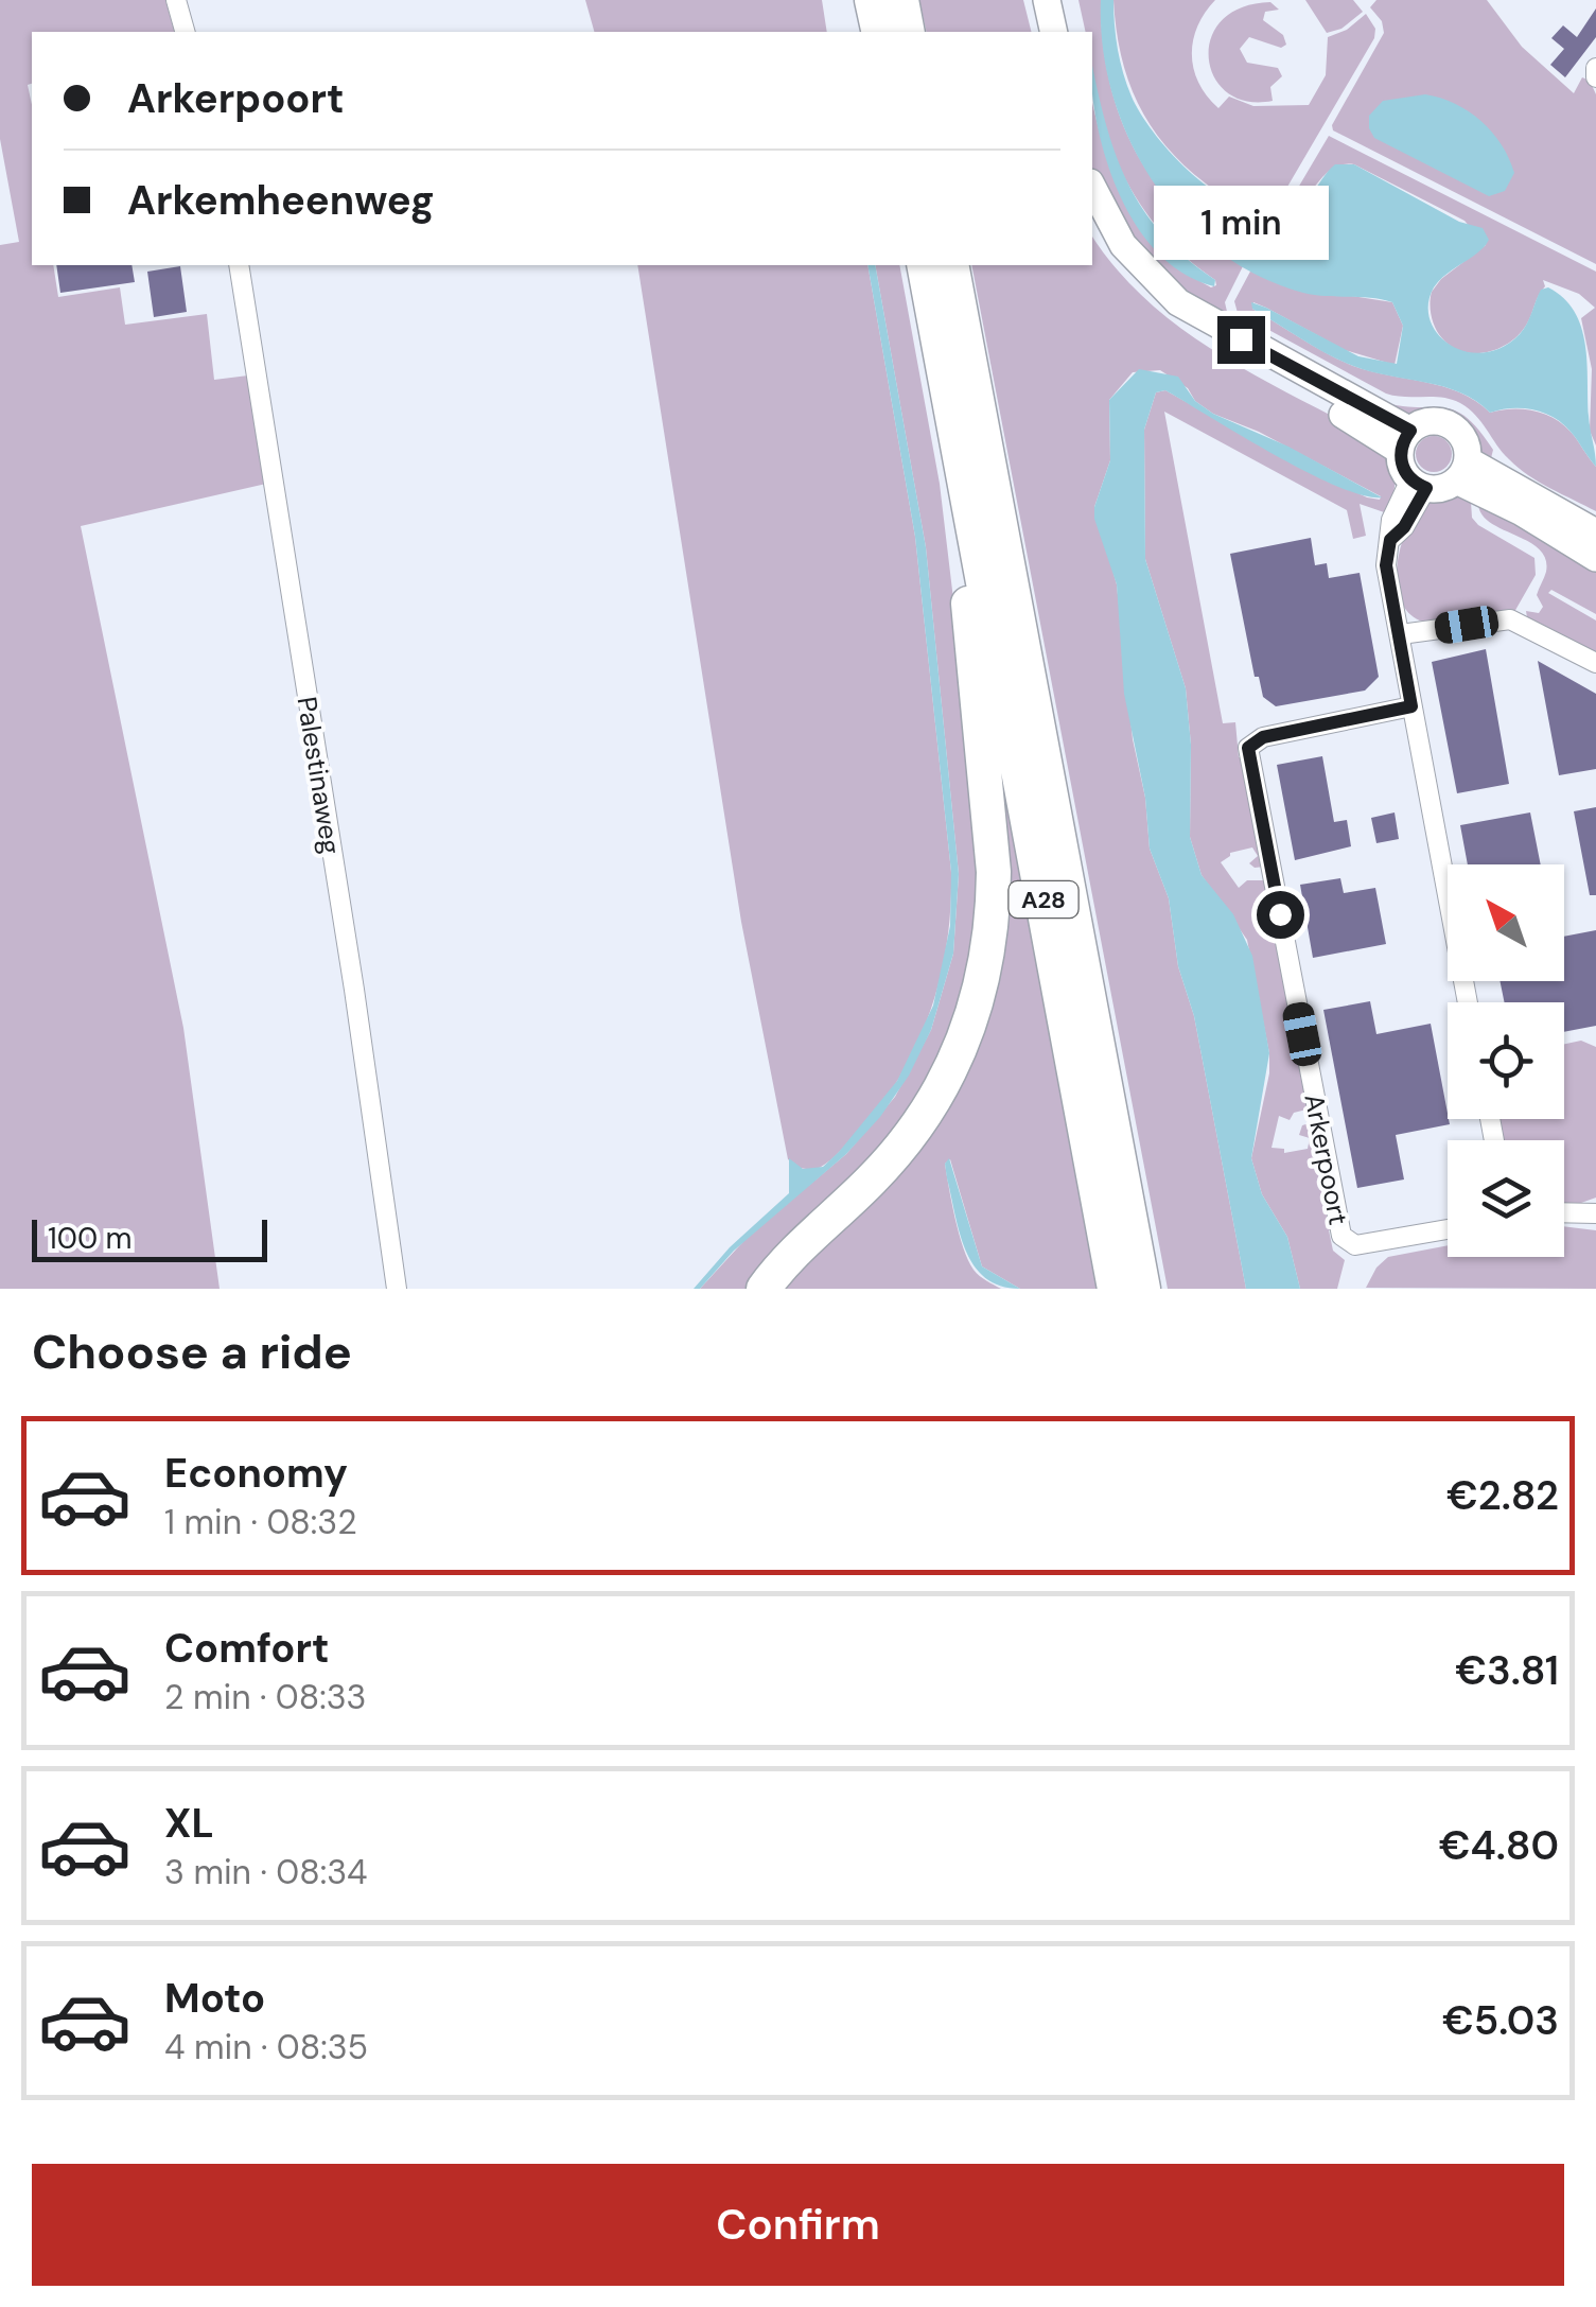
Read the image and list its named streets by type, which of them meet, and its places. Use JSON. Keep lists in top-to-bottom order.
{
  "streets": {
    "highway": ["A28"],
    "street": ["Palestinaweg", "Arkerpoort"]
  },
  "scale_bar": "100 m",
  "north": "top left",
  "page": {
    "banner": ["Arkerpoort", "Arkemheenweg"],
    "bubble": "1 min",
    "scale": "100 m",
    "heading": "Choose a ride",
    "list": [
      {
        "name": "Economy",
        "note": "1 min · 08:32",
        "value": "€2.82"
      },
      {
        "name": "Comfort",
        "note": "2 min · 08:33",
        "value": "€3.81"
      },
      {
        "name": "XL",
        "note": "3 min · 08:34",
        "value": "€4.80"
      },
      {
        "name": "Moto",
        "note": "4 min · 08:35",
        "value": "€5.03"
      }
    ],
    "buttons": "Confirm"
  }
}
